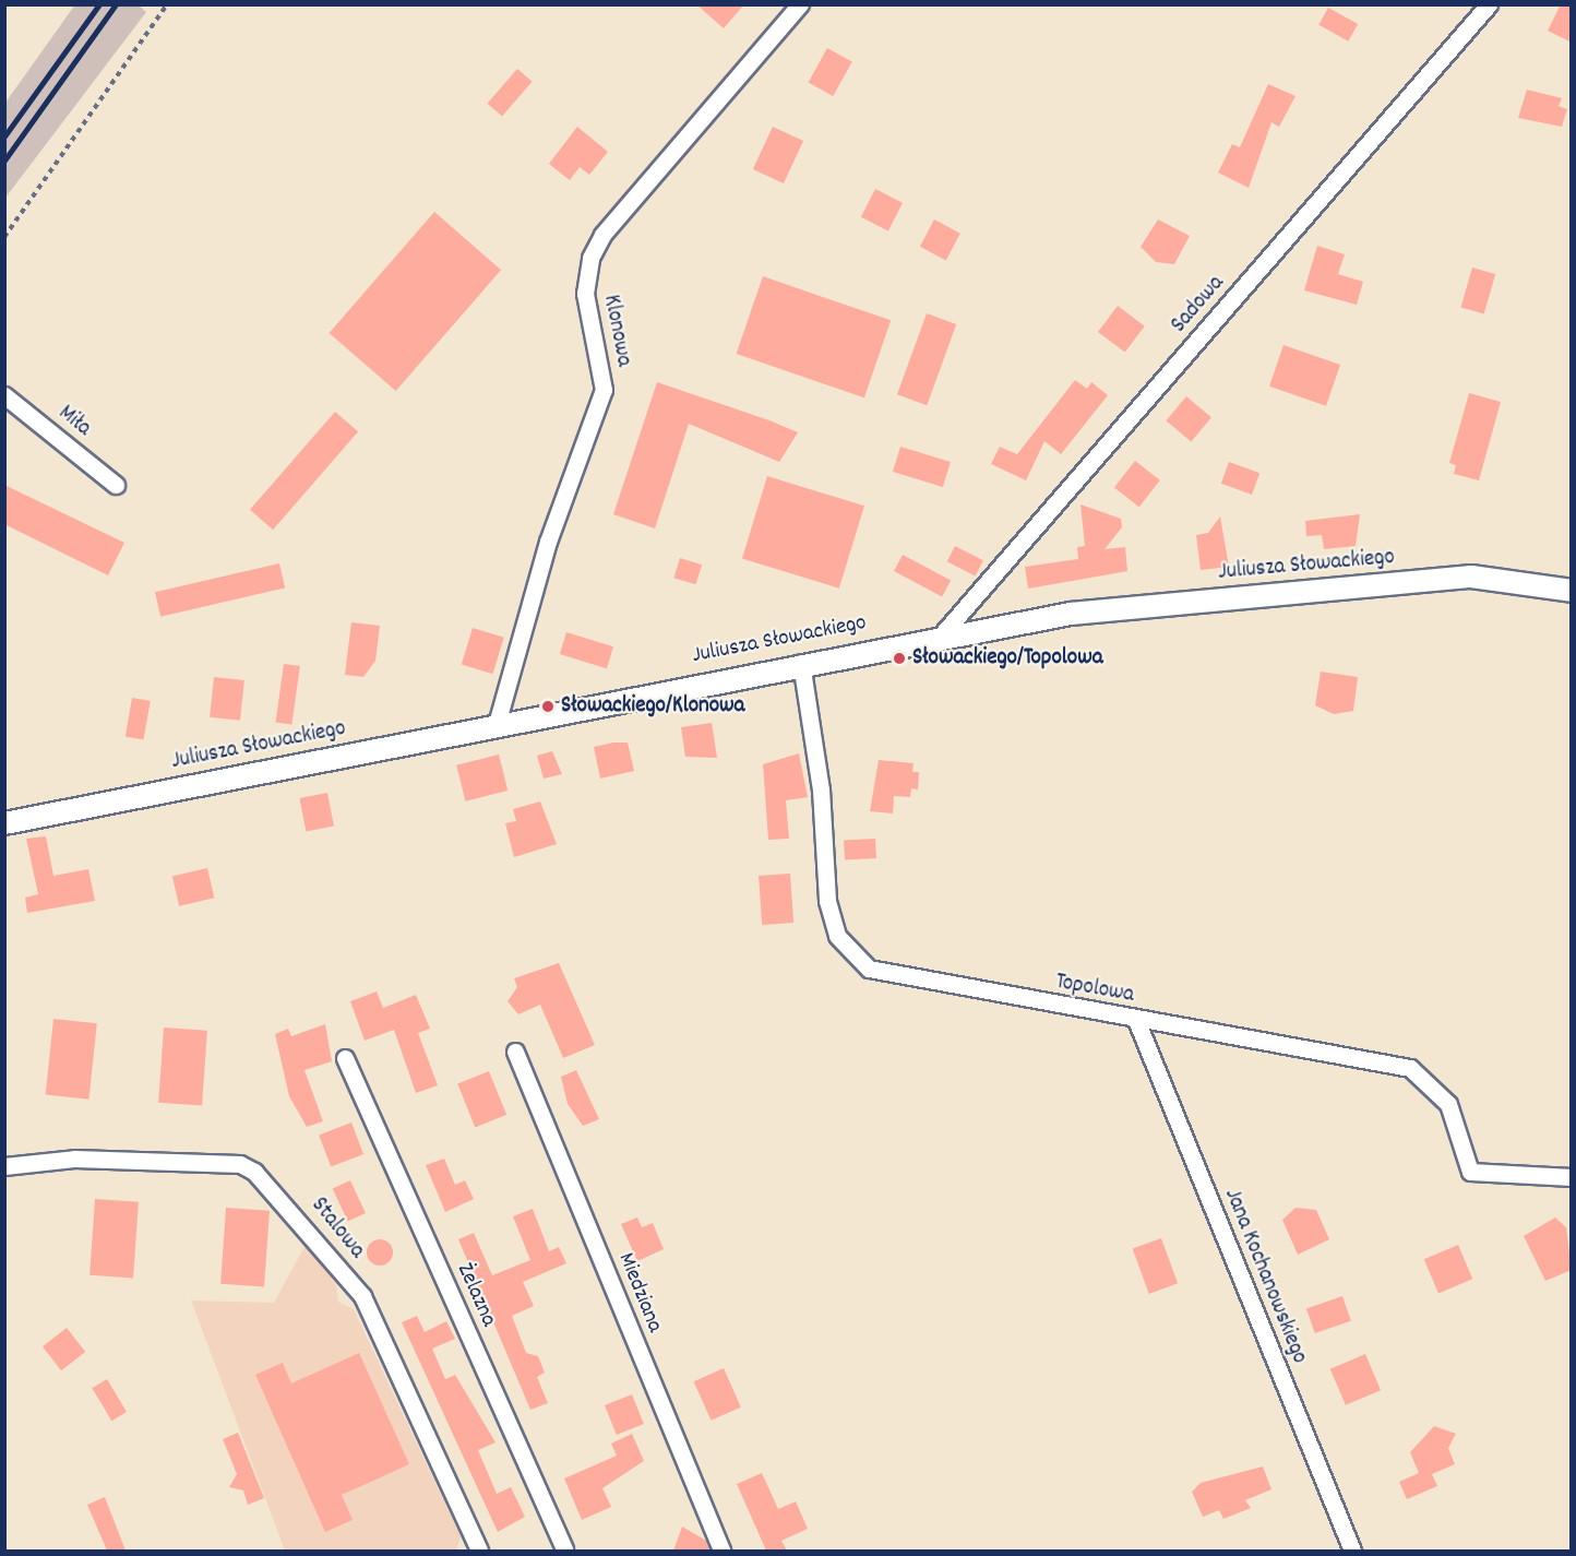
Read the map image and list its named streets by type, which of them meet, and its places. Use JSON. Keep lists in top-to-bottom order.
{
  "streets": {
    "street": [
      "Sadowa",
      "Klonowa",
      "Miła",
      "Juliusza Słowackiego",
      "Topolowa",
      "Stalowa",
      "Jana Kochanowskiego",
      "Miedziana",
      "Żelazna"
    ]
  },
  "crossings": [
    ["Sadowa", "Juliusza Słowackiego"],
    ["Klonowa", "Juliusza Słowackiego"],
    ["Juliusza Słowackiego", "Topolowa"],
    ["Topolowa", "Jana Kochanowskiego"]
  ],
  "places": ["Słowackiego/Topolowa", "Słowackiego/Klonowa"]
}
